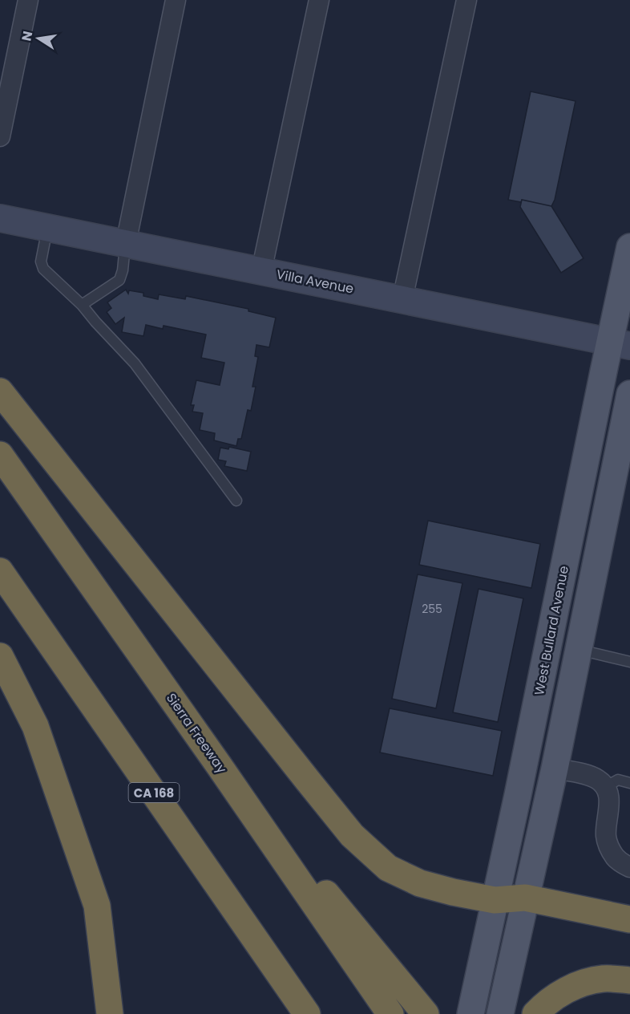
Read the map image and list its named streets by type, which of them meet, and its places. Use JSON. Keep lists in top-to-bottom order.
{
  "streets": {
    "highway": ["Sierra Freeway", "CA 168"],
    "main road": ["Villa Avenue", "West Bullard Avenue"]
  },
  "crossings": [
    ["Villa Avenue", "West Bullard Avenue"]
  ],
  "house_numbers": ["255"],
  "north": "left"
}
